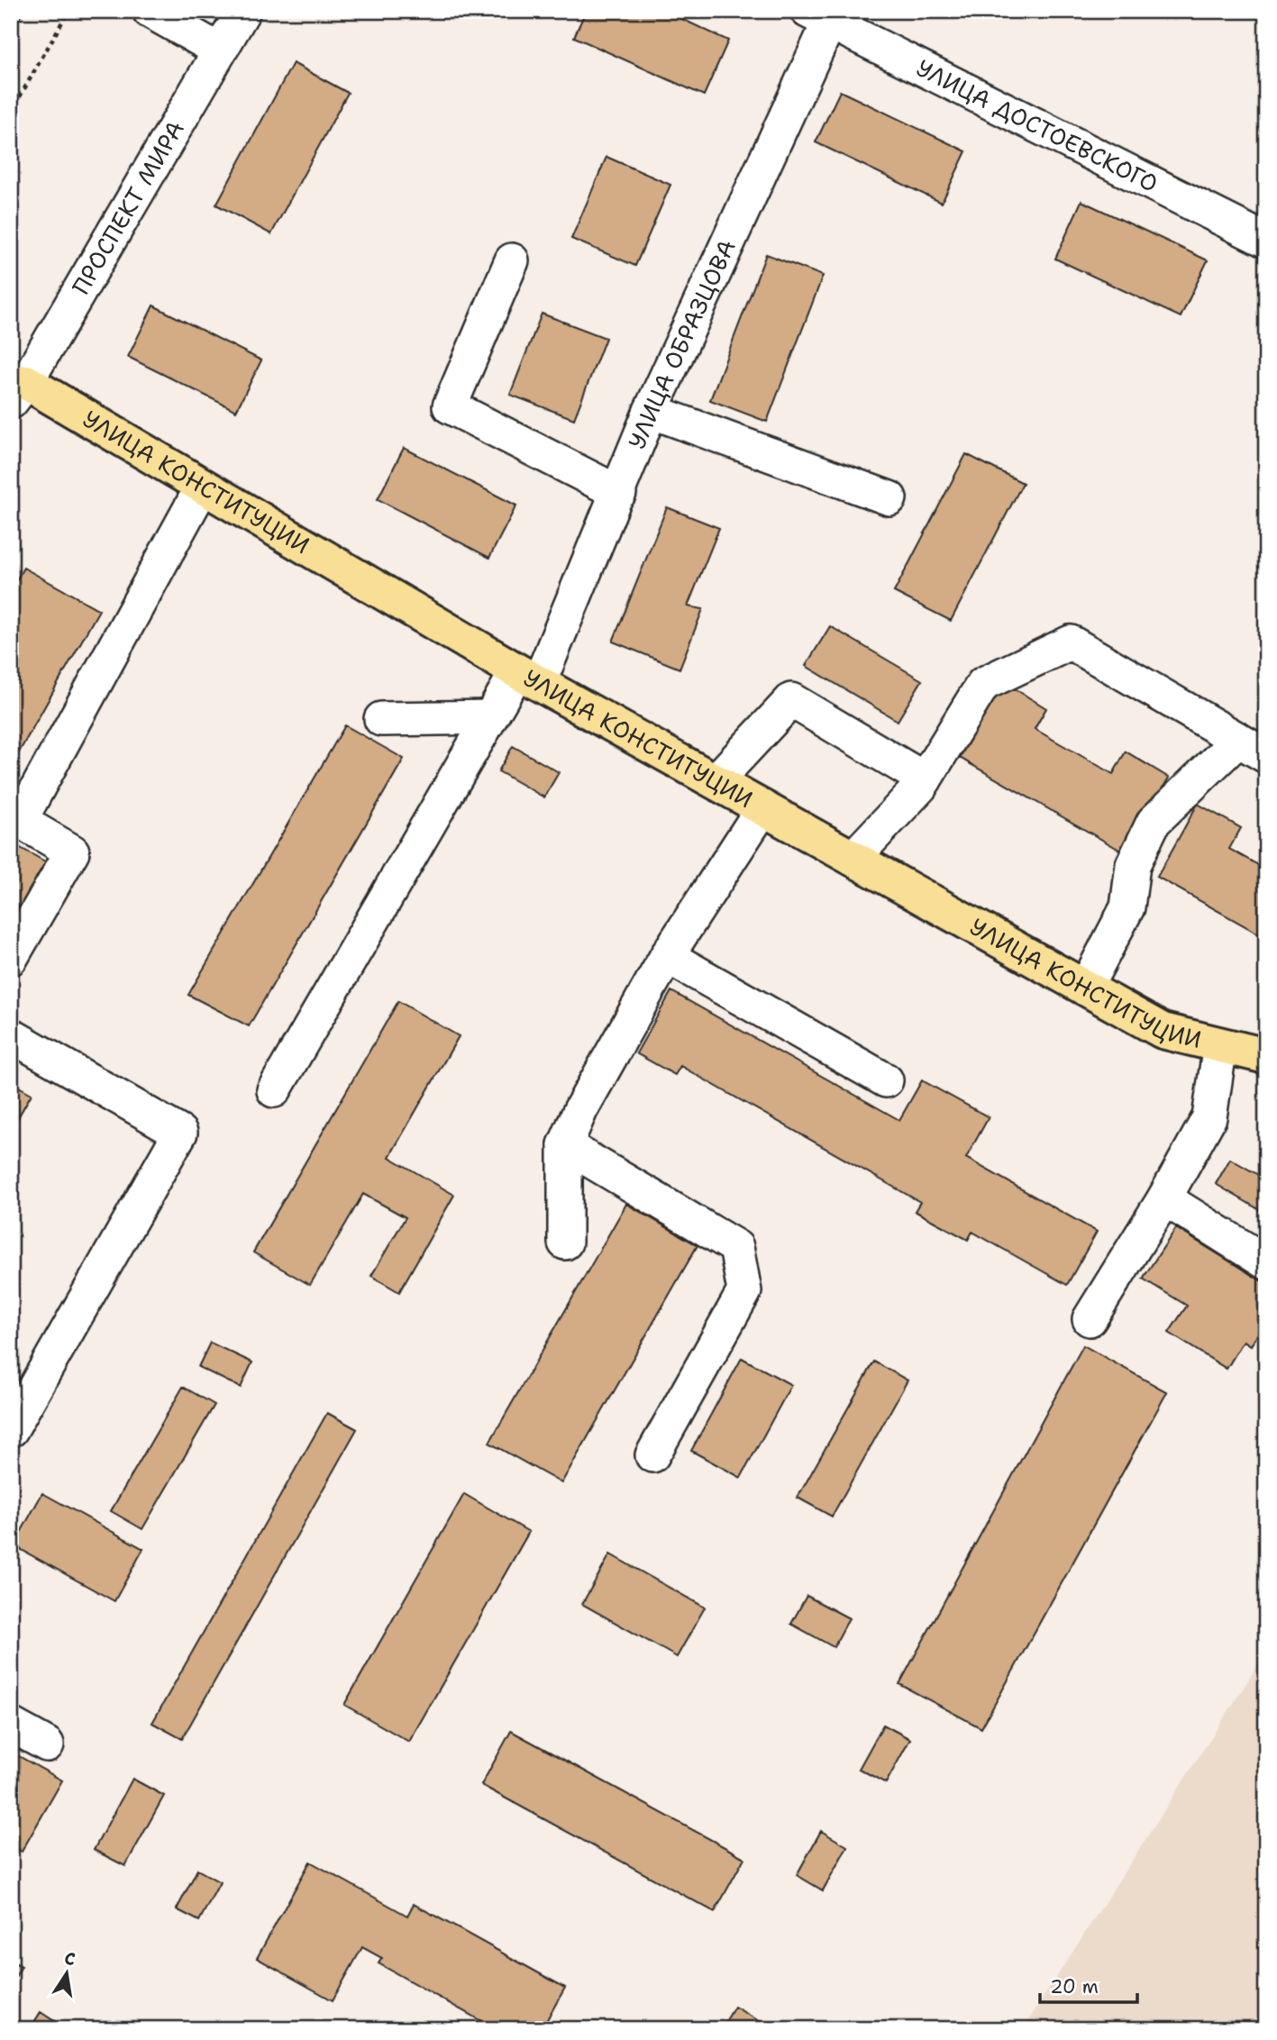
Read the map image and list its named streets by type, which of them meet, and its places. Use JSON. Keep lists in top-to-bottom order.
{
  "streets": {
    "main road": ["УЛИЦА КОНСТИТУЦИИ"],
    "street": ["УЛИЦА ДОСТОЕВСКОГО", "ПРОСПЕКТ МИРА", "УЛИЦА ОБРАЗЦОВА"]
  },
  "crossings": [
    ["УЛИЦА ДОСТОЕВСКОГО", "УЛИЦА ОБРАЗЦОВА"],
    ["ПРОСПЕКТ МИРА", "УЛИЦА КОНСТИТУЦИИ"],
    ["УЛИЦА ОБРАЗЦОВА", "УЛИЦА КОНСТИТУЦИИ"]
  ],
  "scale_bar": "20 m",
  "north": "top"
}
